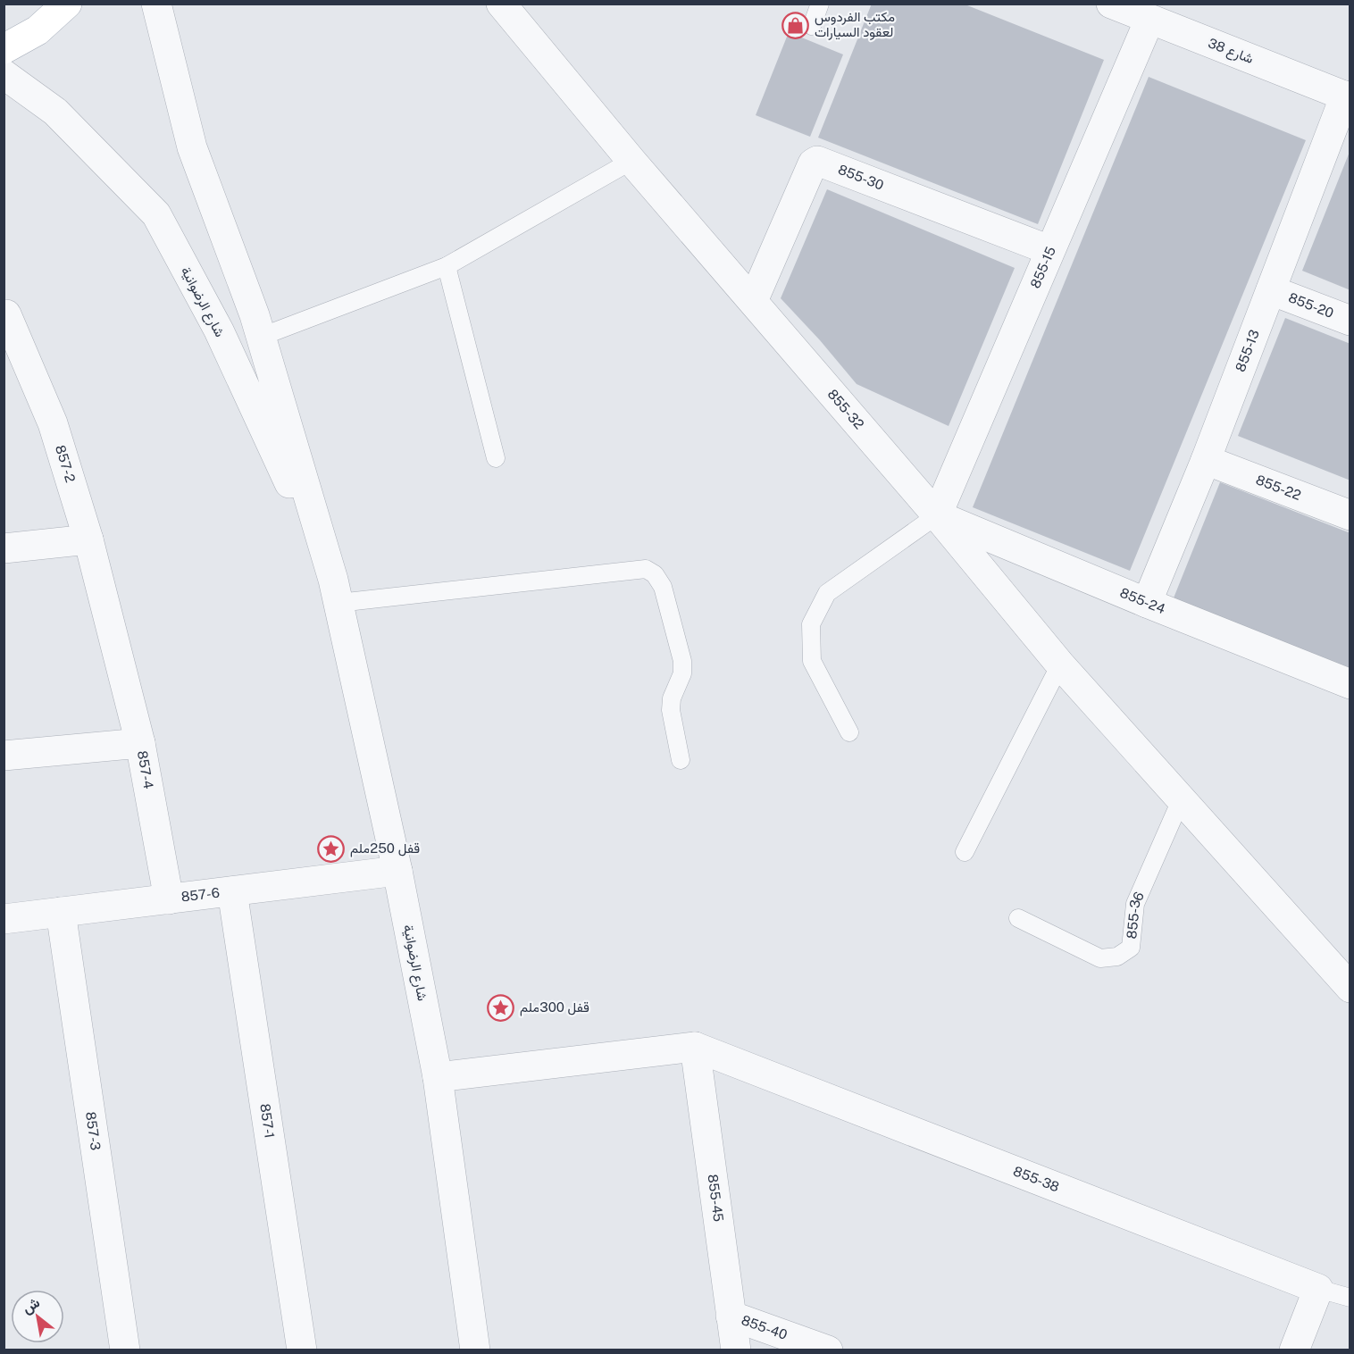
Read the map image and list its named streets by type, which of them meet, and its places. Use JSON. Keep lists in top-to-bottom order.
{
  "streets": {
    "street": [
      "شارع 38",
      "855-30",
      "855-15",
      "شارع الرضوانية",
      "855-20",
      "855-13",
      "855-32",
      "857-2",
      "855-22",
      "855-24",
      "857-4",
      "857-6",
      "857-1",
      "857-3",
      "855-38",
      "855-45",
      "855-40"
    ],
    "lane": ["855-36"]
  },
  "crossings": [
    ["شارع 38", "855-15"],
    ["شارع 38", "855-13"],
    ["855-30", "855-15"],
    ["855-30", "855-32"],
    ["855-15", "855-32"],
    ["855-15", "855-24"],
    ["شارع الرضوانية", "857-6"],
    ["855-20", "855-13"],
    ["855-13", "855-22"],
    ["855-13", "855-24"],
    ["855-32", "855-24"],
    ["855-32", "855-36"],
    ["857-2", "857-4"],
    ["857-4", "857-6"],
    ["857-6", "857-1"],
    ["857-6", "857-3"],
    ["855-38", "855-45"],
    ["855-45", "855-40"]
  ],
  "places": {
    "shop": ["مكتب الفردوس لعقود السيارات"],
    "place": ["قفل 250ملم", "قفل 300ملم"]
  },
  "north": "top left"
}
